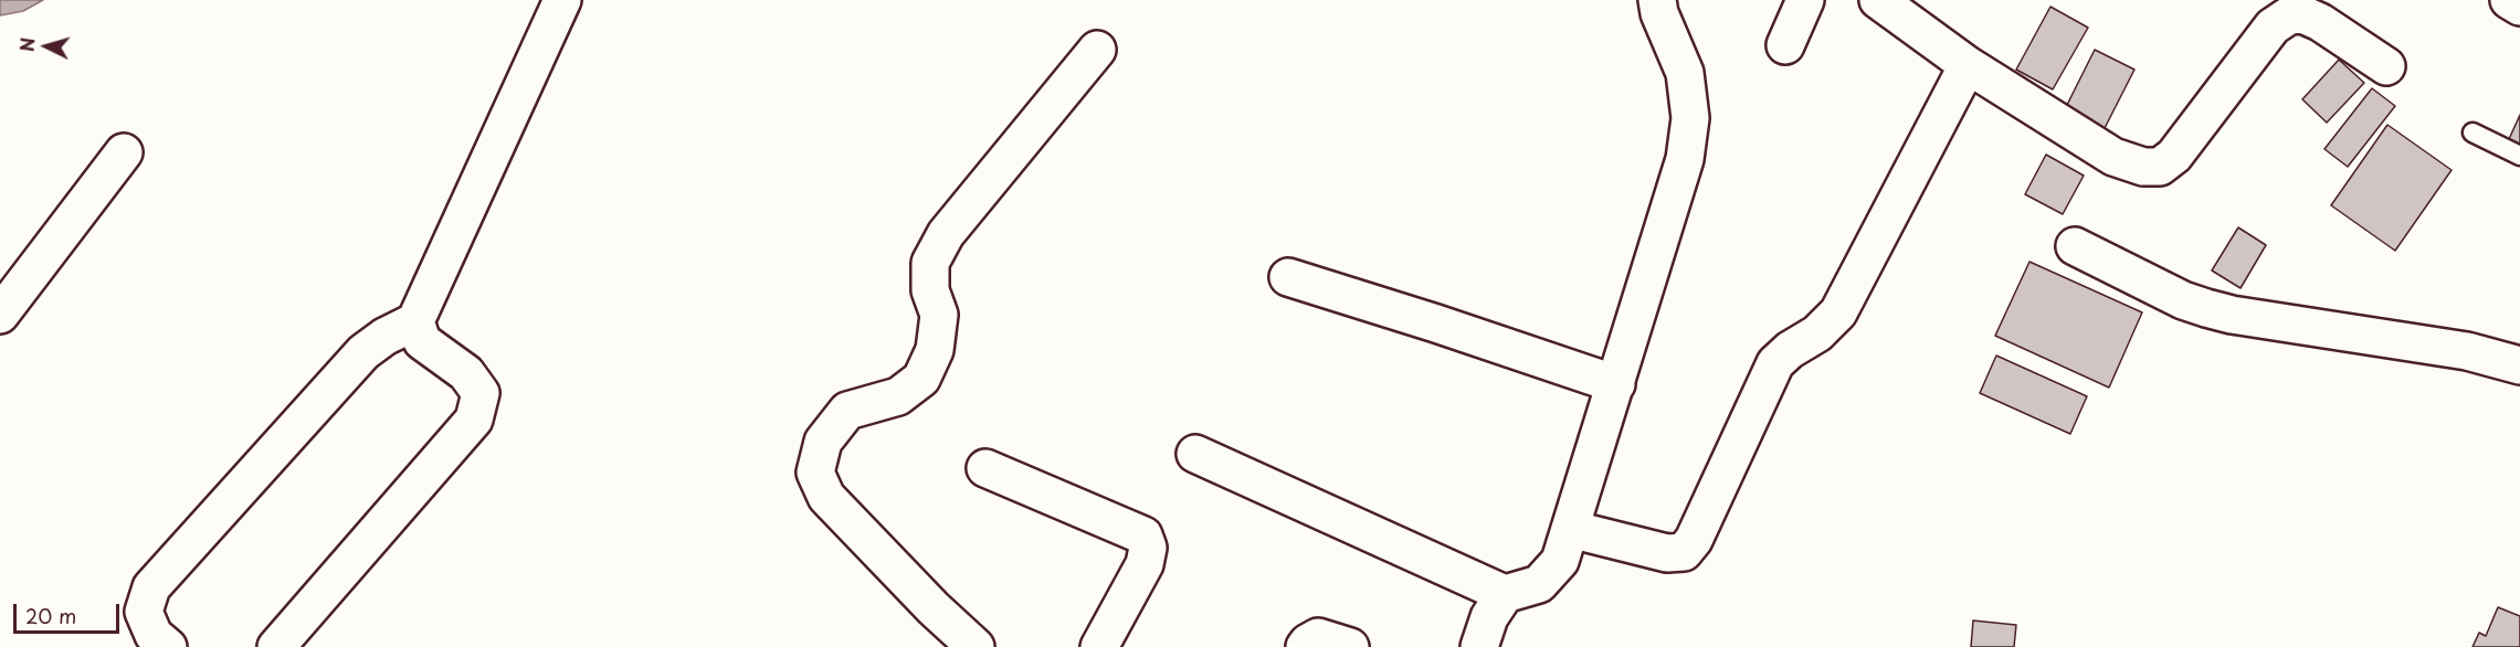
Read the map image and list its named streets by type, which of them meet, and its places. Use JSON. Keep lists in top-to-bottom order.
{
  "scale_bar": "20 m",
  "north": "left"
}
